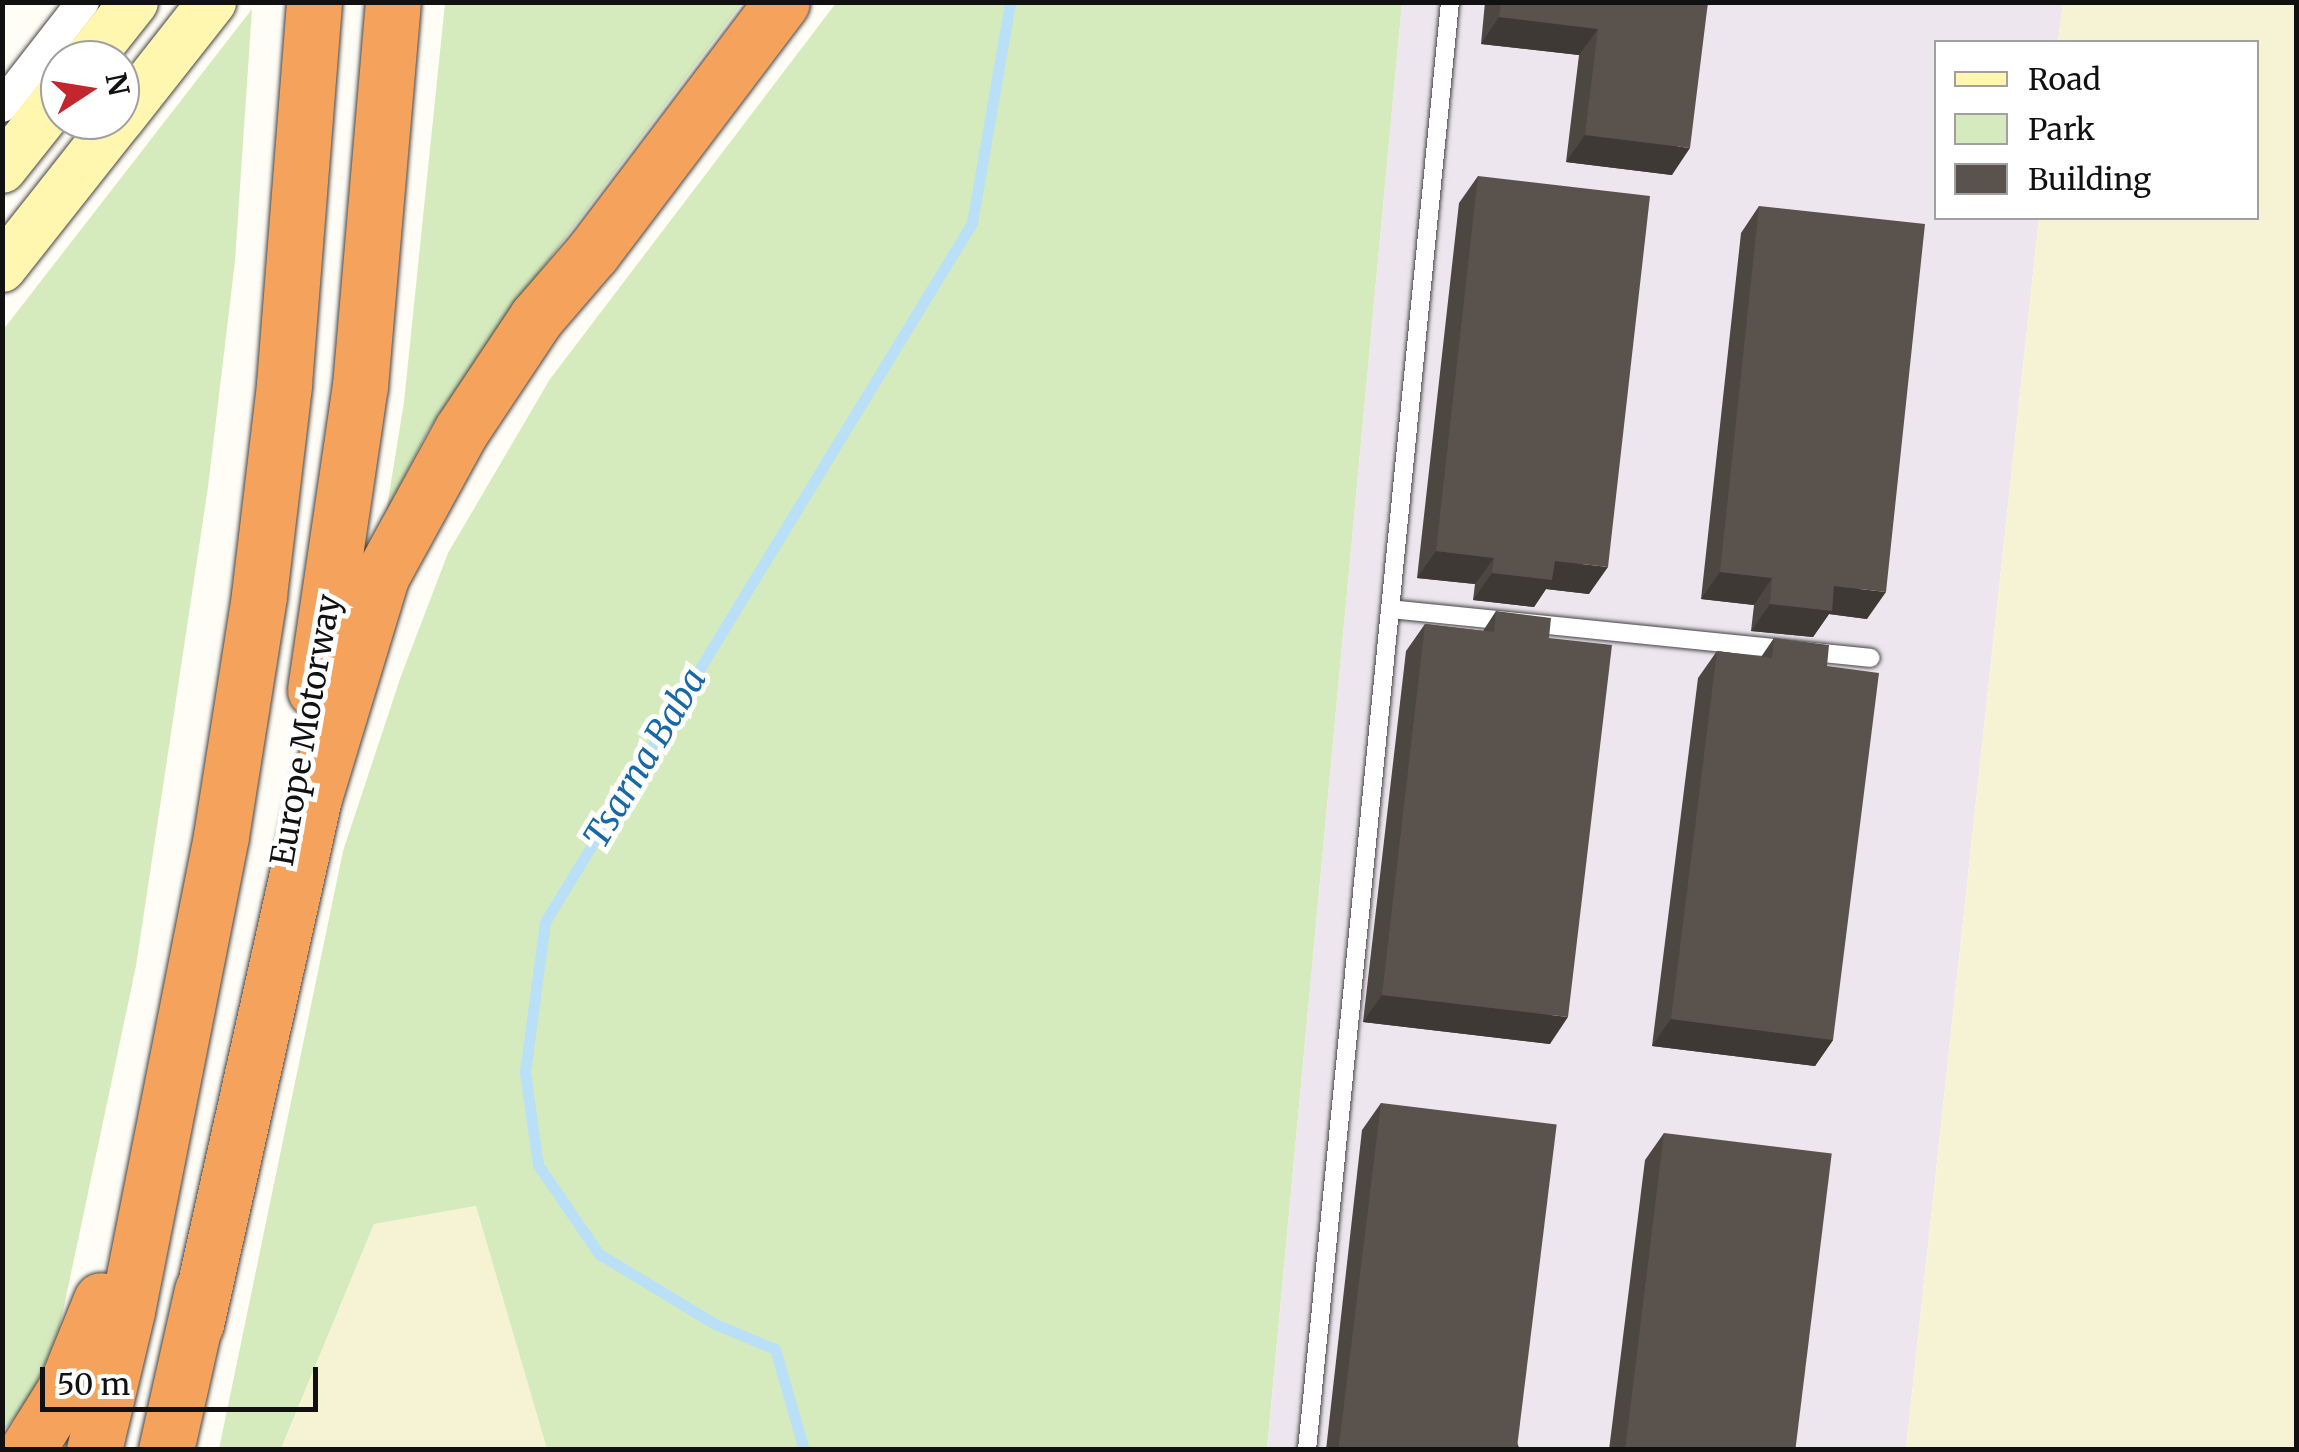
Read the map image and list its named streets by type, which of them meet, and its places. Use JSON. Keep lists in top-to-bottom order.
{
  "streets": {
    "highway": ["Europe Motorway"]
  },
  "water": ["Tsarna Baba"],
  "legend": ["Road", "Park", "Building"],
  "scale_bar": "50 m",
  "north": "right"
}
